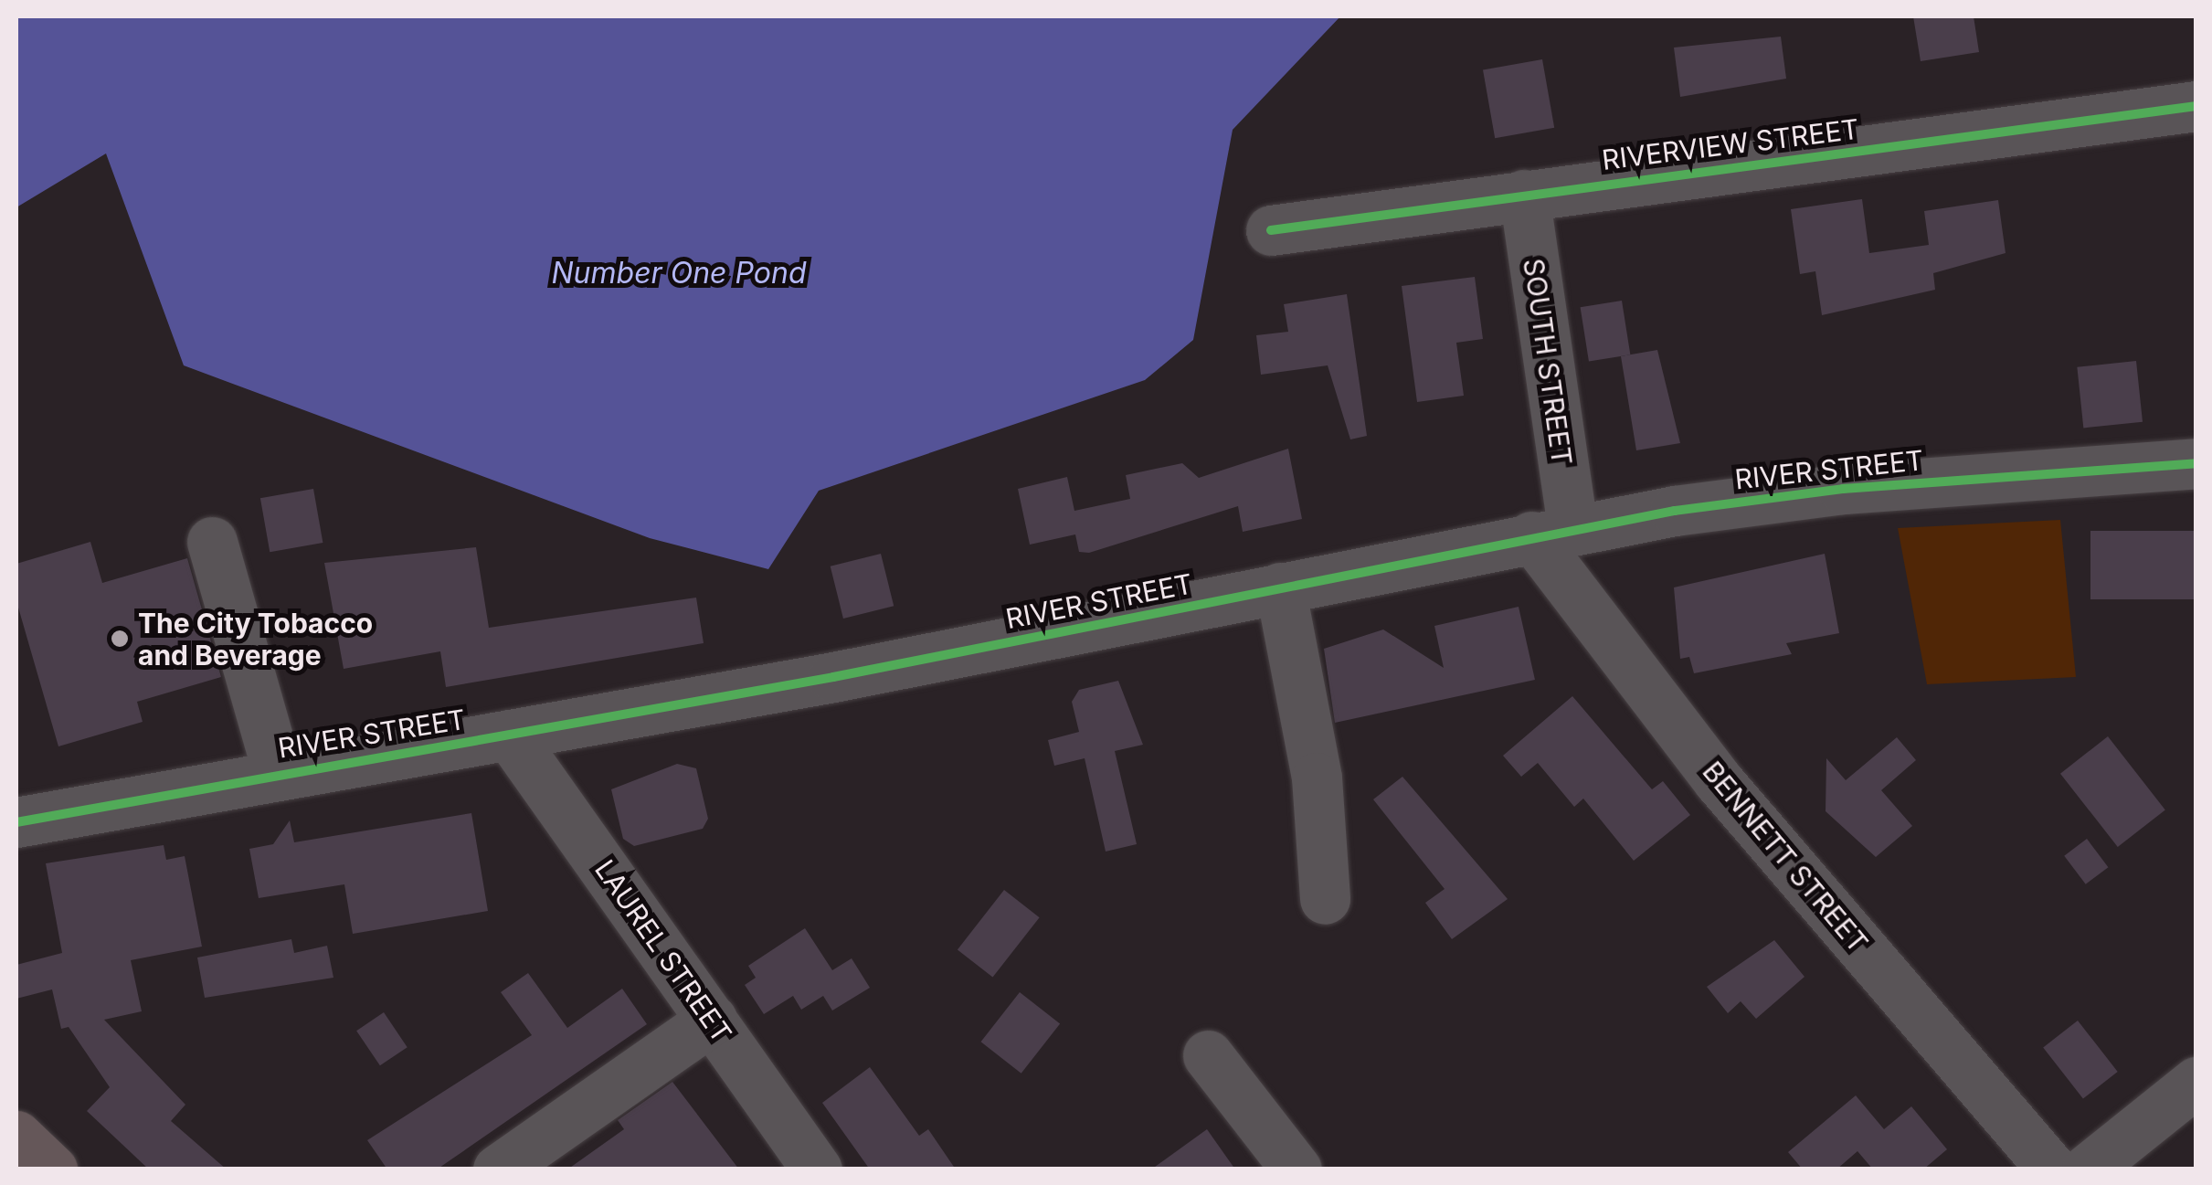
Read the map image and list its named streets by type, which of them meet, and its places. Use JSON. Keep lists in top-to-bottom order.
{
  "streets": {
    "street": [
      "RIVERVIEW STREET",
      "SOUTH STREET",
      "RIVER STREET",
      "BENNETT STREET",
      "LAUREL STREET"
    ]
  },
  "crossings": [
    ["RIVERVIEW STREET", "SOUTH STREET"],
    ["SOUTH STREET", "RIVER STREET"],
    ["SOUTH STREET", "BENNETT STREET"],
    ["RIVER STREET", "BENNETT STREET"],
    ["RIVER STREET", "LAUREL STREET"]
  ],
  "water": ["Number One Pond"],
  "places": ["The City Tobacco and Beverage"]
}
